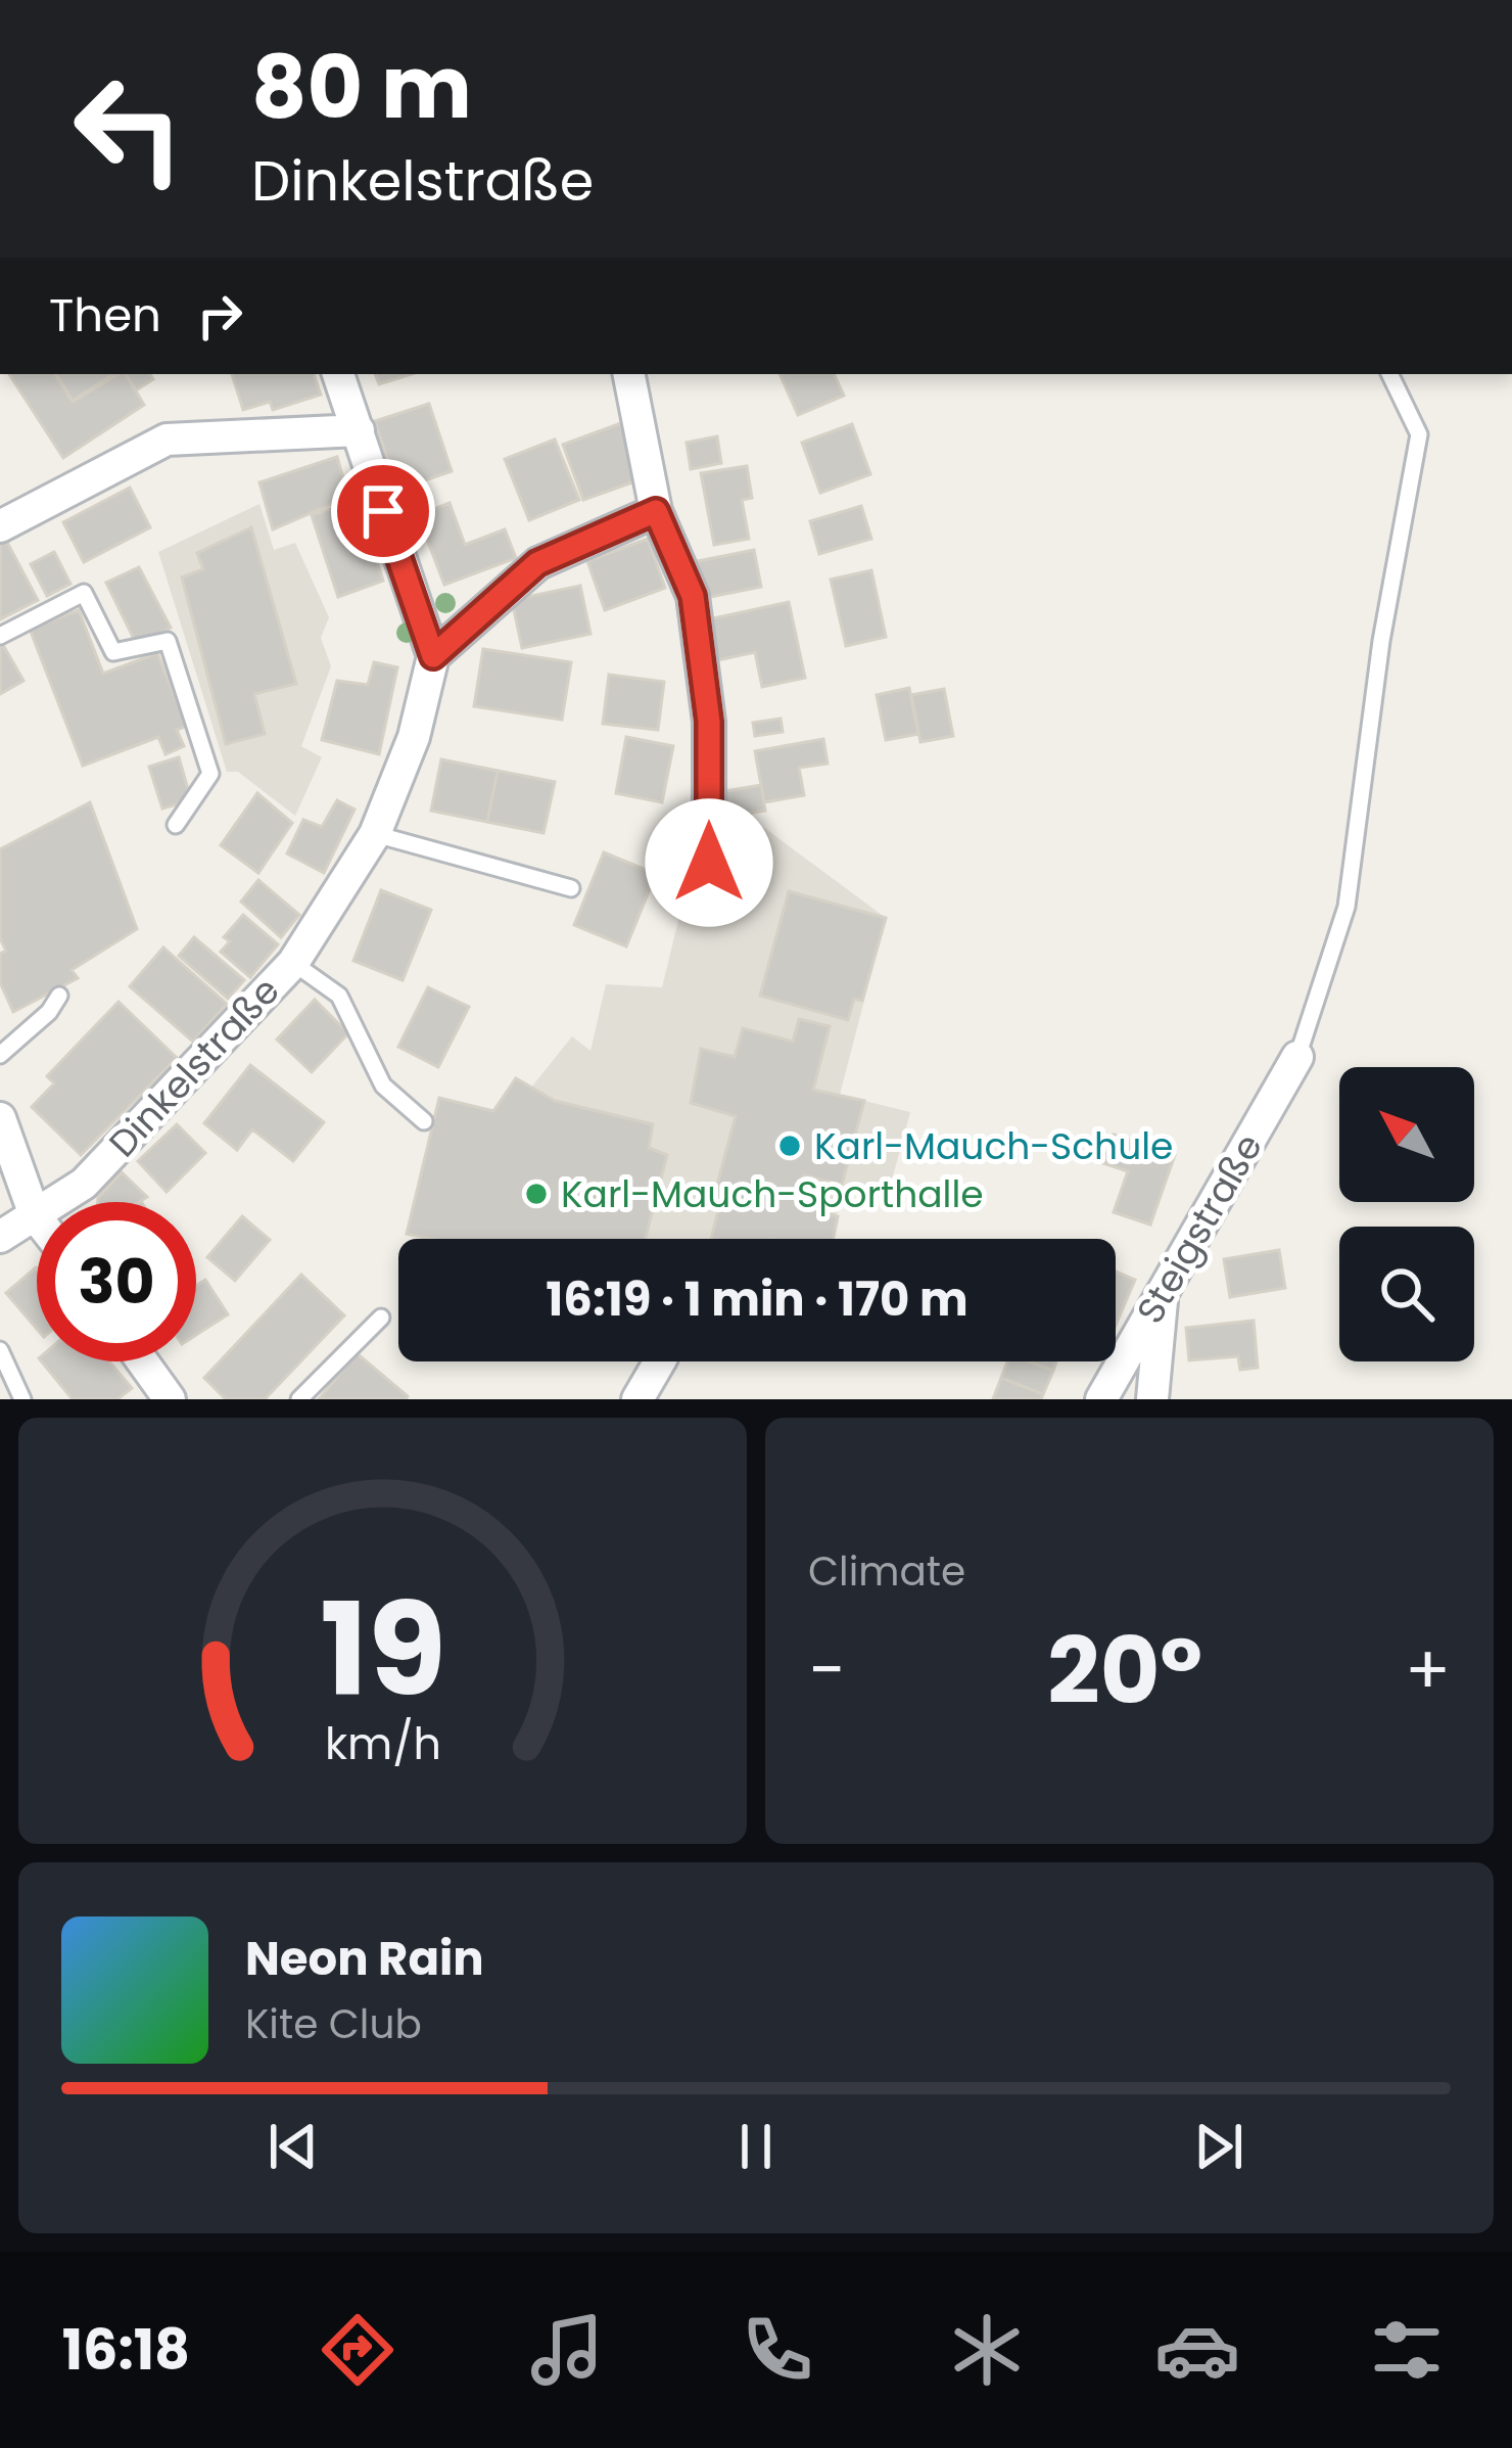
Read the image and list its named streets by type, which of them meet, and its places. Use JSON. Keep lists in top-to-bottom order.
{
  "streets": {
    "street": ["Dinkelstraße", "Steigstraße"]
  },
  "places": ["Karl-Mauch-Schule", "Karl-Mauch-Sporthalle"],
  "north": "top left",
  "page": {
    "turn": ["80 m", "Dinkelstraße"],
    "then": "Then",
    "limit": "30",
    "trip": "16:19 · 1 min · 170 m",
    "tile": "Climate",
    "heat": ["−", "20°", "+"],
    "song": ["Neon Rain", "Kite Club"],
    "tabs": "16:18",
    "gauge": ["19", "km/h"]
  }
}
